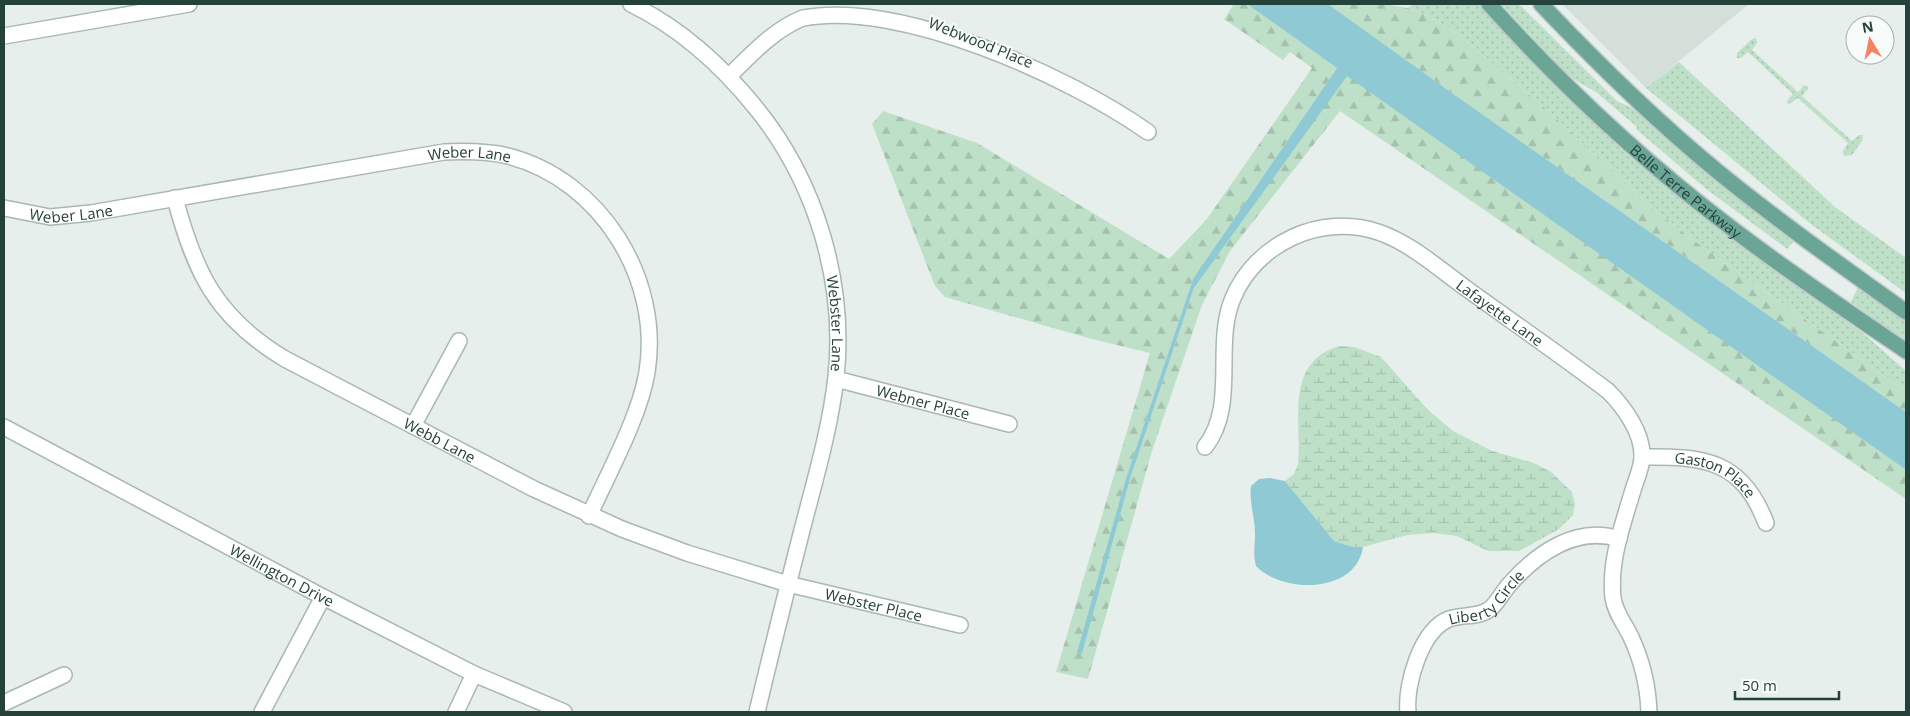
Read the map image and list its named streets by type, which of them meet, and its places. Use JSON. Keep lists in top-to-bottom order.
{
  "streets": {
    "main road": ["Belle Terre Parkway"],
    "street": [
      "Webwood Place",
      "Weber Lane",
      "Lafayette Lane",
      "Webster Lane",
      "Webner Place",
      "Webb Lane",
      "Gaston Place",
      "Wellington Drive",
      "Liberty Circle",
      "Webster Place"
    ]
  },
  "crossings": [
    ["Webwood Place", "Webster Lane"],
    ["Weber Lane", "Webb Lane"],
    ["Lafayette Lane", "Gaston Place"],
    ["Webster Lane", "Webner Place"],
    ["Webster Lane", "Webb Lane"],
    ["Webster Lane", "Webster Place"],
    ["Webb Lane", "Webster Place"]
  ],
  "scale_bar": "50 m",
  "north": "top"
}
